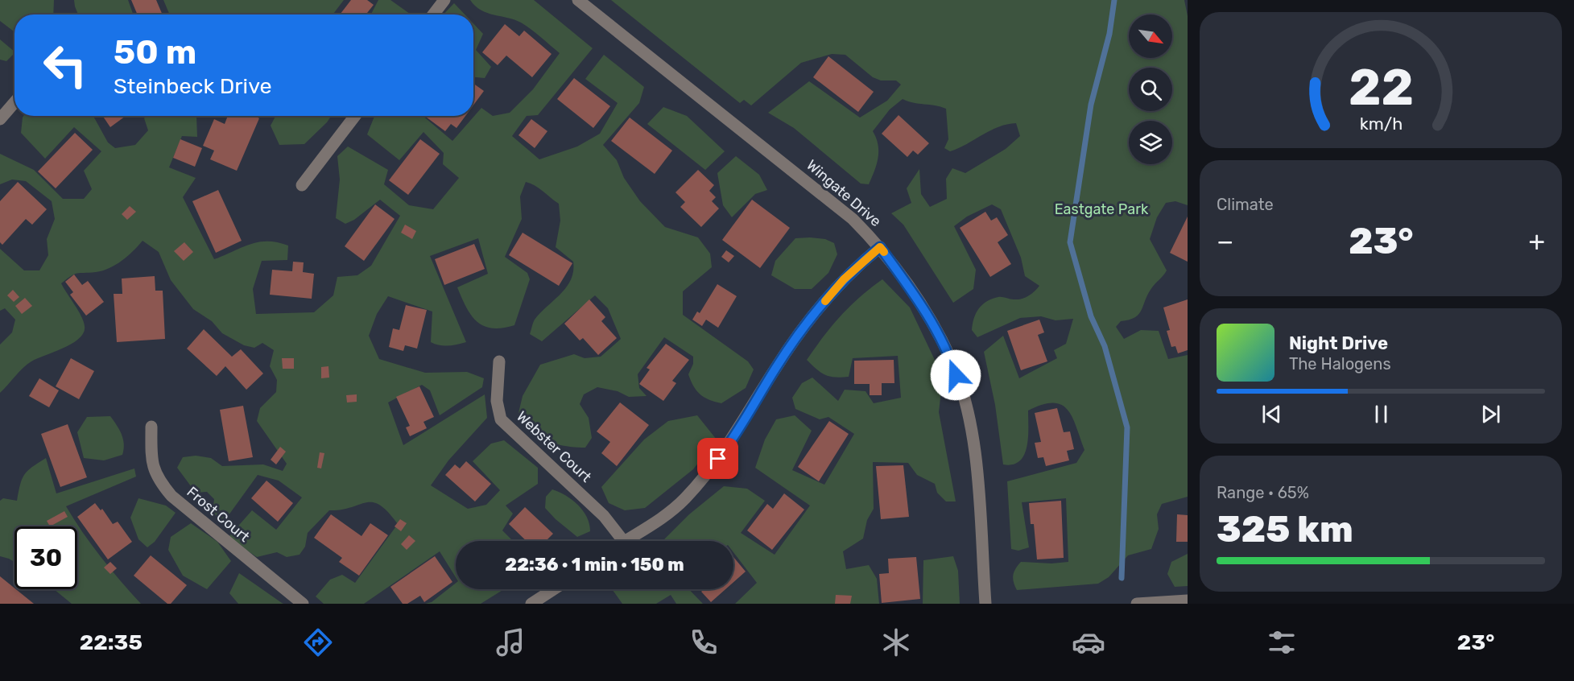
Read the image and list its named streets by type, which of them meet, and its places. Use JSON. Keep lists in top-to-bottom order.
{
  "streets": {
    "street": ["Wingate Drive", "Webster Court", "Frost Court"]
  },
  "parks": ["Eastgate Park"],
  "north": "bottom right",
  "page": {
    "turn": ["50 m", "Steinbeck Drive"],
    "tile": [
      "Climate",
      ["Range · 65%", "325 km"]
    ],
    "heat": ["−", "23°", "+"],
    "song": ["Night Drive", "The Halogens"],
    "limit": "30",
    "trip": "22:36 · 1 min · 150 m",
    "tabs": ["22:35", "23°"],
    "gauge": ["22", "km/h"]
  }
}
